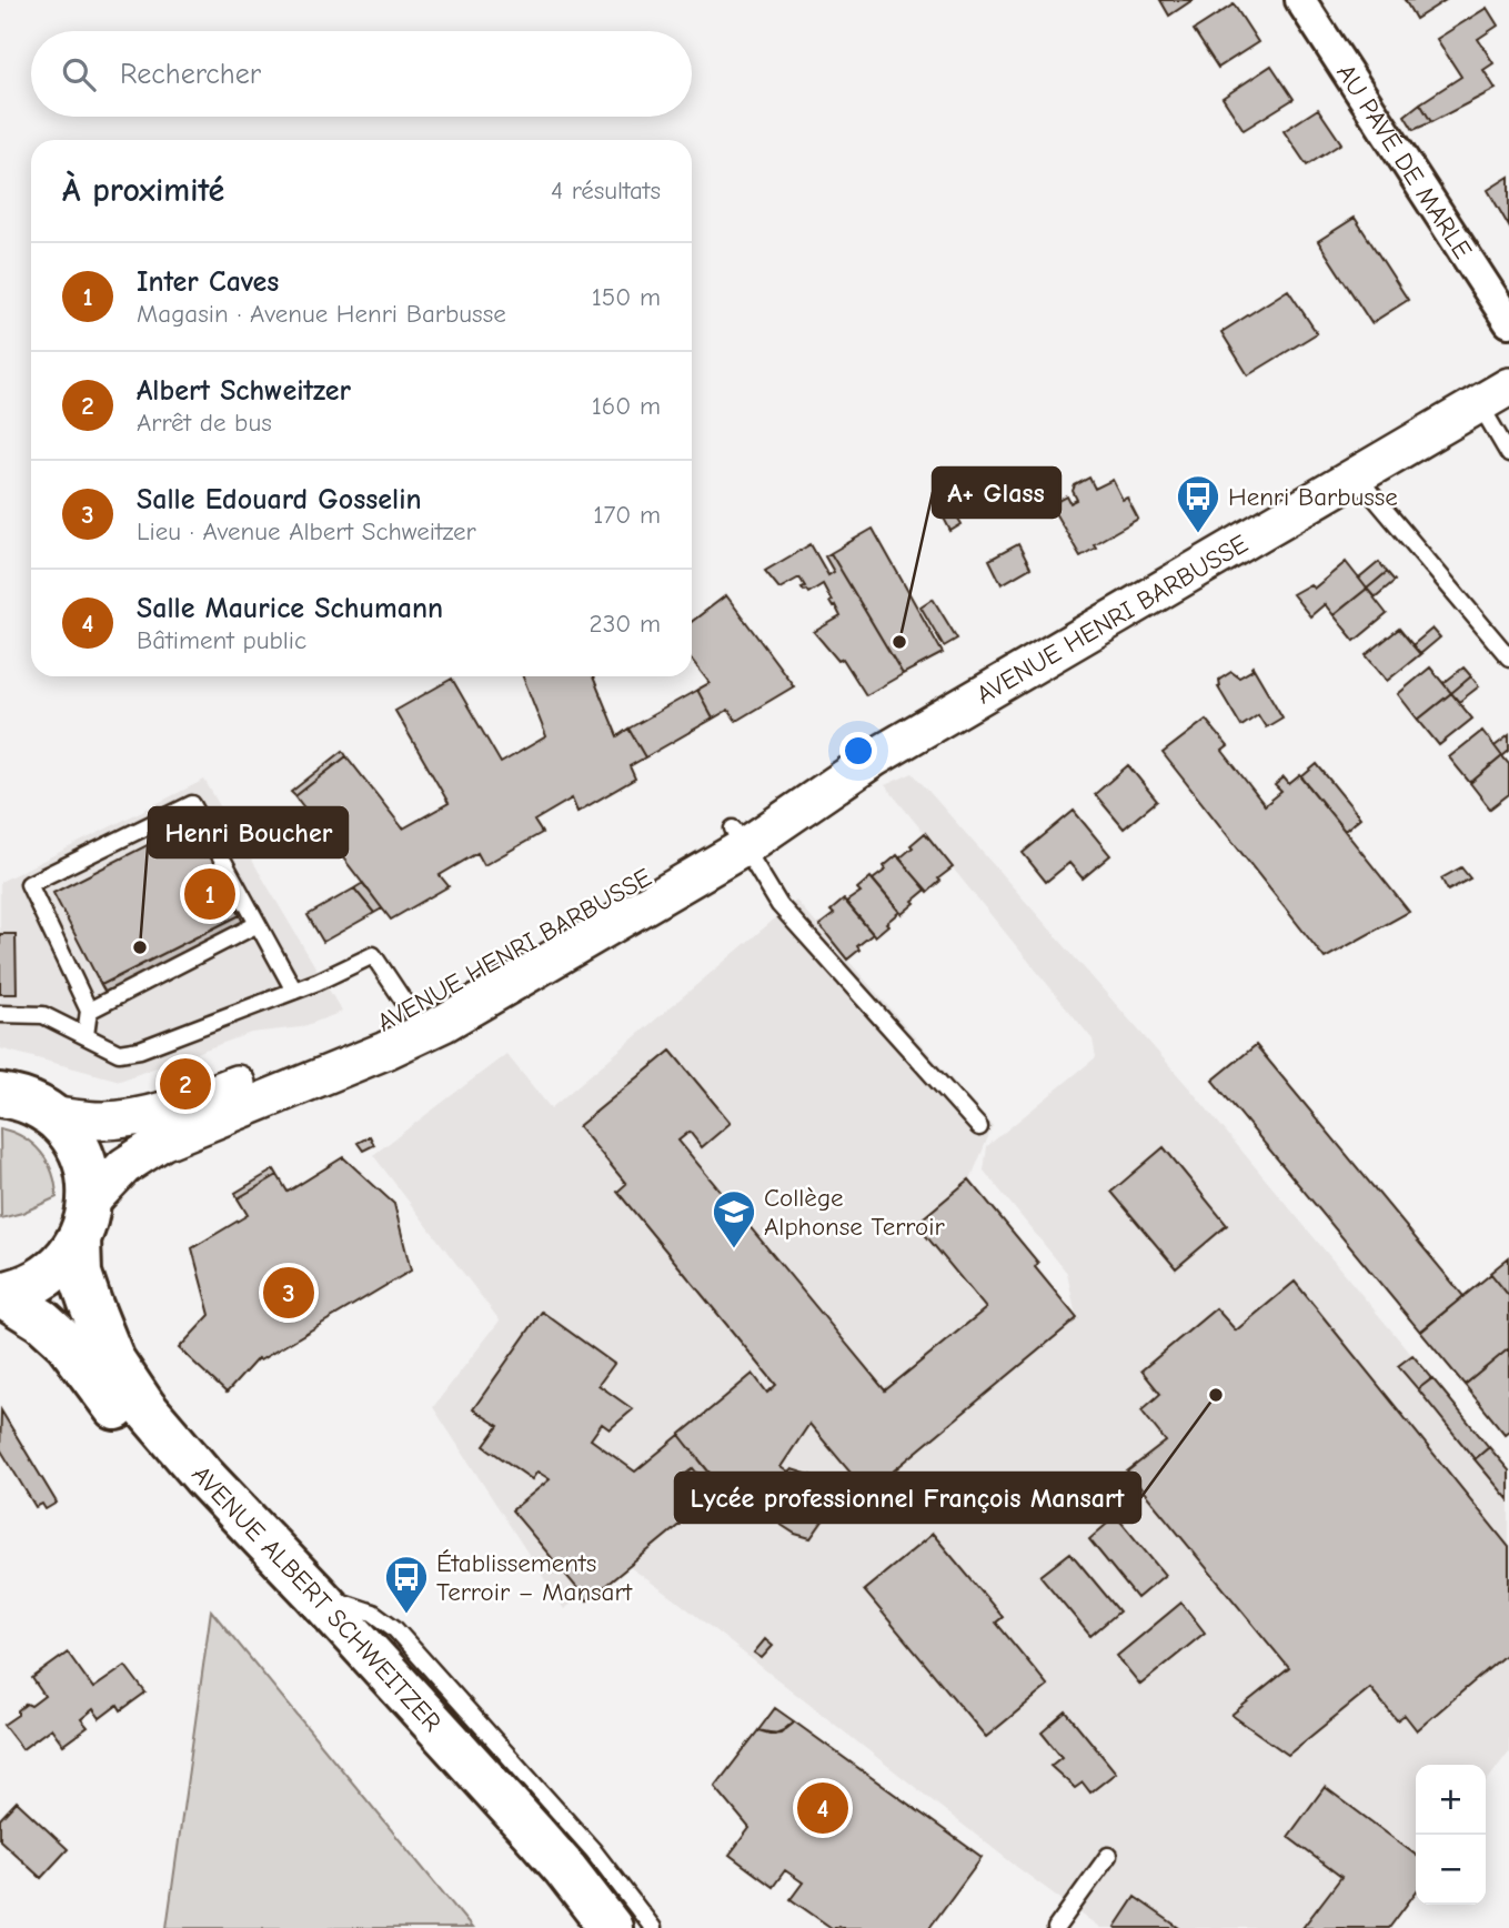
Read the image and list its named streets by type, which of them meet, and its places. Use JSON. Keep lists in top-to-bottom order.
{
  "streets": {
    "main road": ["AVENUE ALBERT SCHWEITZER"],
    "street": ["AU PAVÉ DE MARLE", "AVENUE HENRI BARBUSSE"]
  },
  "crossings": [
    ["AVENUE HENRI BARBUSSE", "AVENUE ALBERT SCHWEITZER"]
  ],
  "places": {
    "bus stop": ["Henri Barbusse", "Établissements Terroir – Mansart"],
    "other": ["A+ Glass", "Henri Boucher", "Lycée professionnel François Mansart"],
    "school or university": ["Collège Alphonse Terroir"]
  },
  "page": {
    "search": "Rechercher",
    "heading": ["À proximité", "4 résultats"],
    "list": [
      {
        "mark": "1",
        "name": "Inter Caves",
        "note": "Magasin · Avenue Henri Barbusse",
        "value": "150 m"
      },
      {
        "mark": "2",
        "name": "Albert Schweitzer",
        "note": "Arrêt de bus",
        "value": "160 m"
      },
      {
        "mark": "3",
        "name": "Salle Edouard Gosselin",
        "note": "Lieu · Avenue Albert Schweitzer",
        "value": "170 m"
      },
      {
        "mark": "4",
        "name": "Salle Maurice Schumann",
        "note": "Bâtiment public",
        "value": "230 m"
      }
    ],
    "pins": [
      "1",
      "2",
      "3",
      "4"
    ],
    "map_buttons": ["+", "−"]
  }
}
